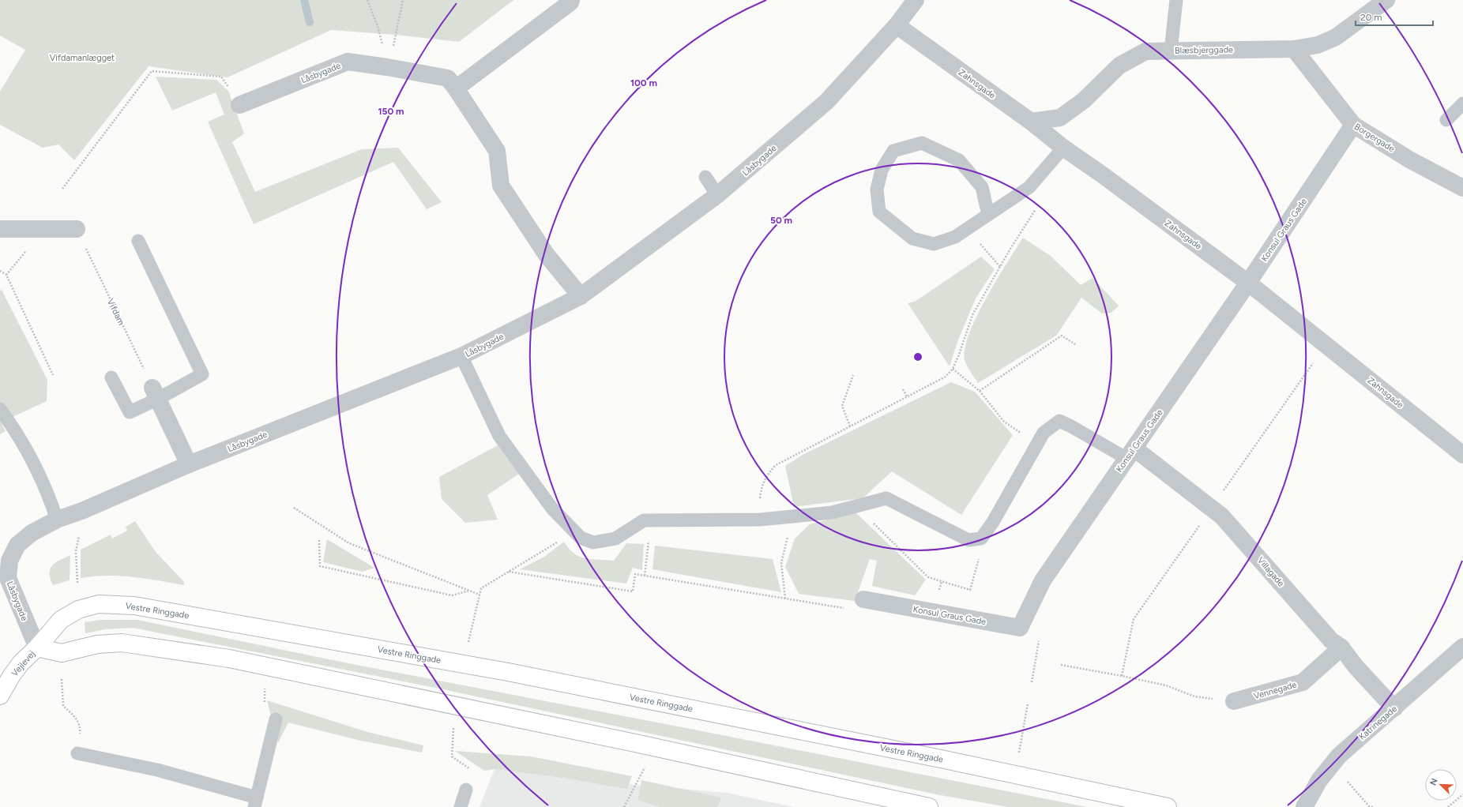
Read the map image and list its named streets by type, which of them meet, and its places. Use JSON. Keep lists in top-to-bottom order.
{
  "streets": {
    "main road": ["Vestre Ringgade", "Vejlevej"],
    "street": [
      "Blæsbjerggade",
      "Låsbygade",
      "Zahnsgade",
      "Borgergade",
      "Konsul Graus Gade",
      "Villagade",
      "Vennegade",
      "Katrinegade"
    ],
    "path": ["Vifdam"]
  },
  "crossings": [
    ["Blæsbjerggade", "Zahnsgade"],
    ["Blæsbjerggade", "Borgergade"],
    ["Låsbygade", "Zahnsgade"],
    ["Låsbygade", "Vestre Ringgade"],
    ["Låsbygade", "Vejlevej"],
    ["Zahnsgade", "Konsul Graus Gade"],
    ["Borgergade", "Konsul Graus Gade"],
    ["Konsul Graus Gade", "Villagade"],
    ["Villagade", "Vennegade"],
    ["Villagade", "Katrinegade"],
    ["Vestre Ringgade", "Vejlevej"]
  ],
  "parks": ["Vifdamanlægget"],
  "scale_bar": "20 m",
  "north": "top left",
  "rings": ["100 m", "150 m", "50 m"]
}
